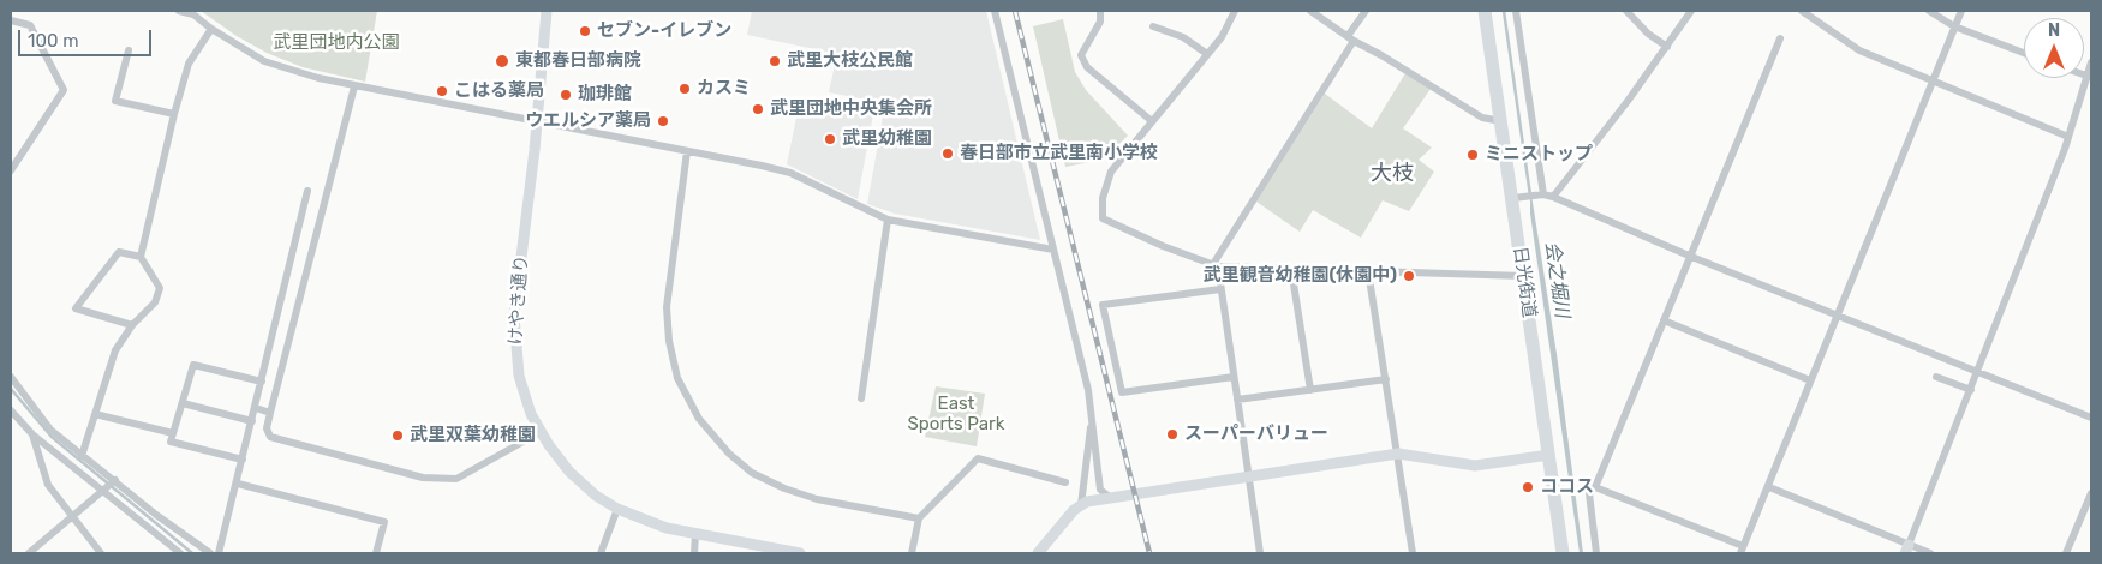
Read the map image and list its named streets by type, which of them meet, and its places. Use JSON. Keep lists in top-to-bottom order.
{
  "streets": {
    "highway": ["日光街道"],
    "street": ["けやき通り"]
  },
  "districts": ["大枝"],
  "water": ["会之堀川"],
  "parks": ["武里団地内公園", "East Sports Park"],
  "places": [
    "セブン-イレブン",
    "東都春日部病院",
    "武里大枝公民館",
    "カスミ",
    "こはる薬局",
    "珈琲館",
    "武里団地中央集会所",
    "ウエルシア薬局",
    "武里幼稚園",
    "春日部市立武里南小学校",
    "ミニストップ",
    "武里観音幼稚園(休園中)",
    "スーパーバリュー",
    "武里双葉幼稚園",
    "ココス"
  ],
  "scale_bar": "100 m",
  "north": "top"
}
